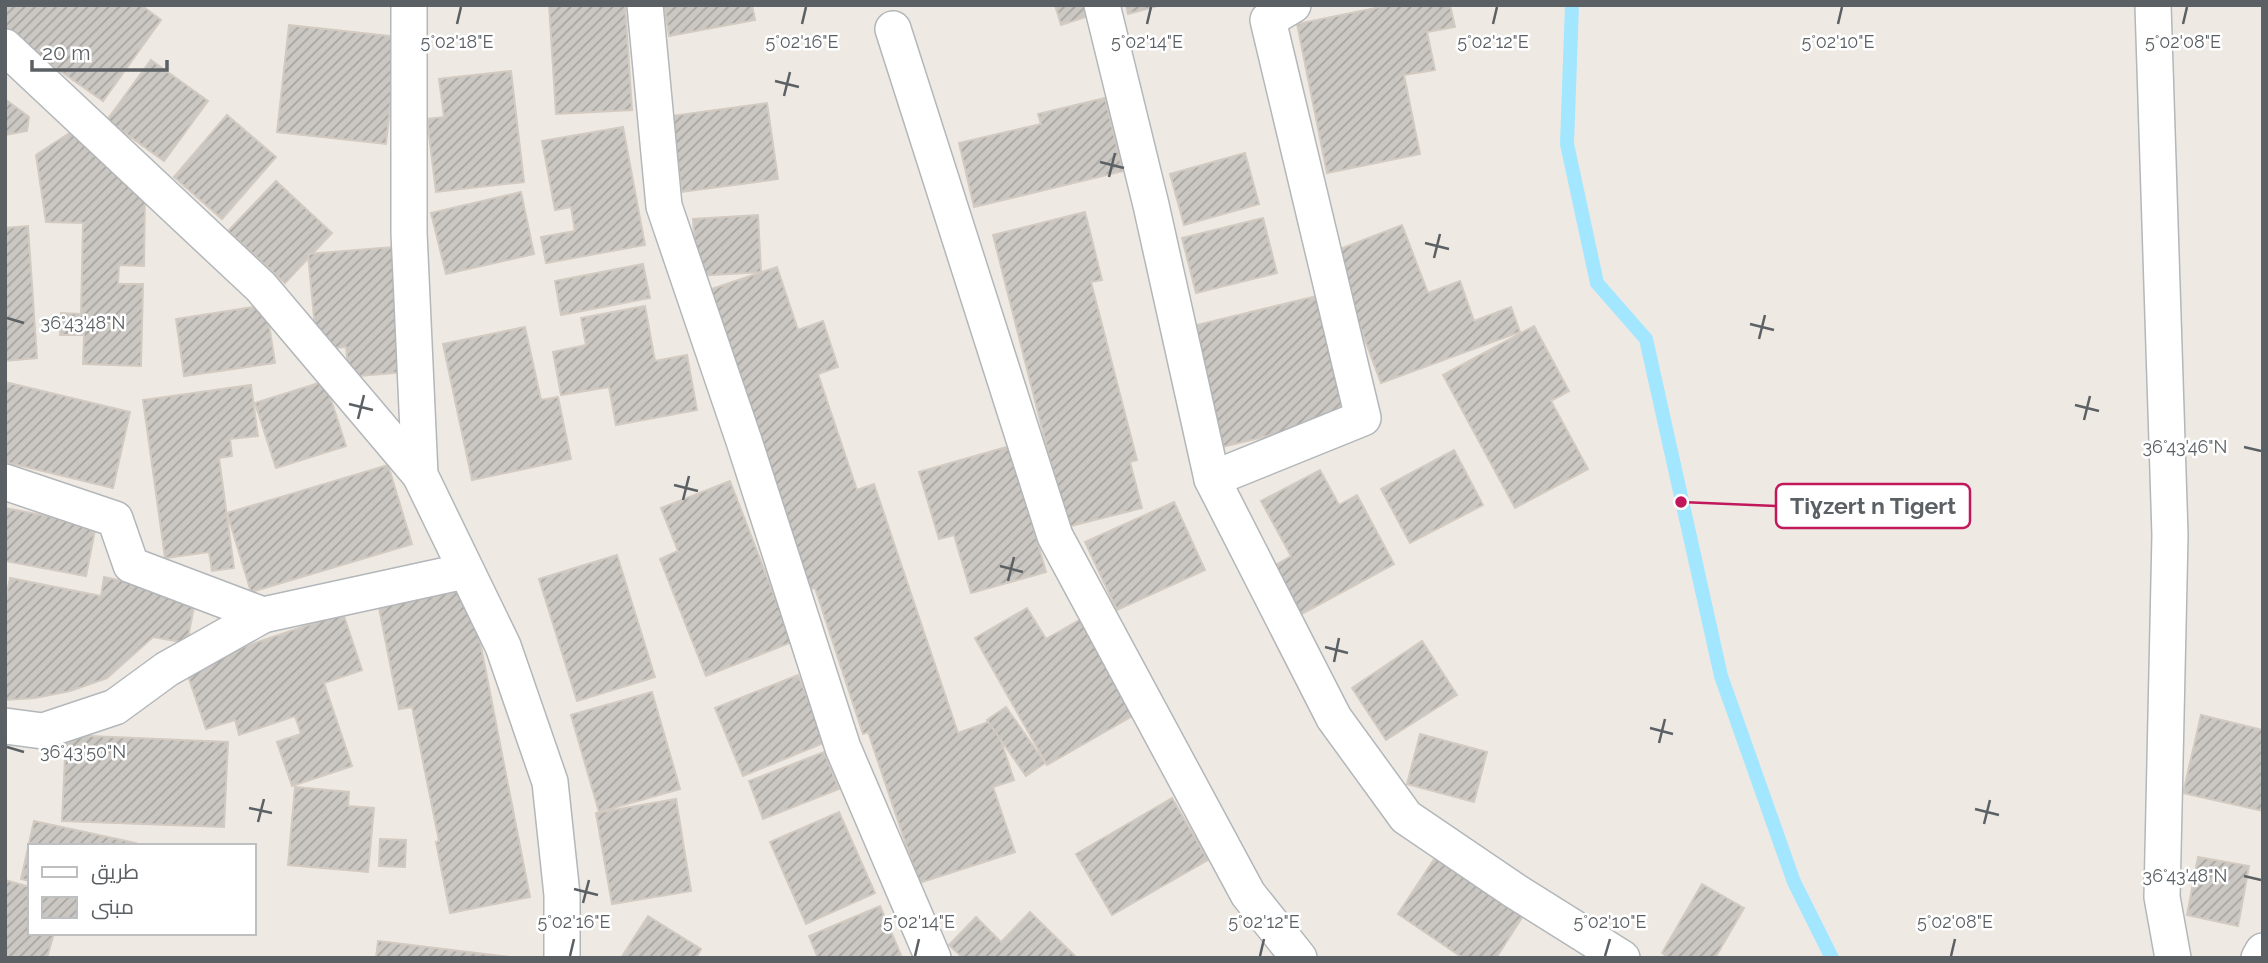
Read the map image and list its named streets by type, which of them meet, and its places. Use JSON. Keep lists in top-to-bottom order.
{
  "places": ["Tiɣzert n Tigert"],
  "legend": ["طريق", "مبنى"],
  "scale_bar": "20 m",
  "coordinates": [
    "5°02'14\"E",
    "5°02'12\"E",
    "5°02'18\"E",
    "5°02'16\"E",
    "5°02'10\"E",
    "5°02'08\"E",
    "36°43'48\"N",
    "36°43'46\"N",
    "36°43'50\"N"
  ]
}
